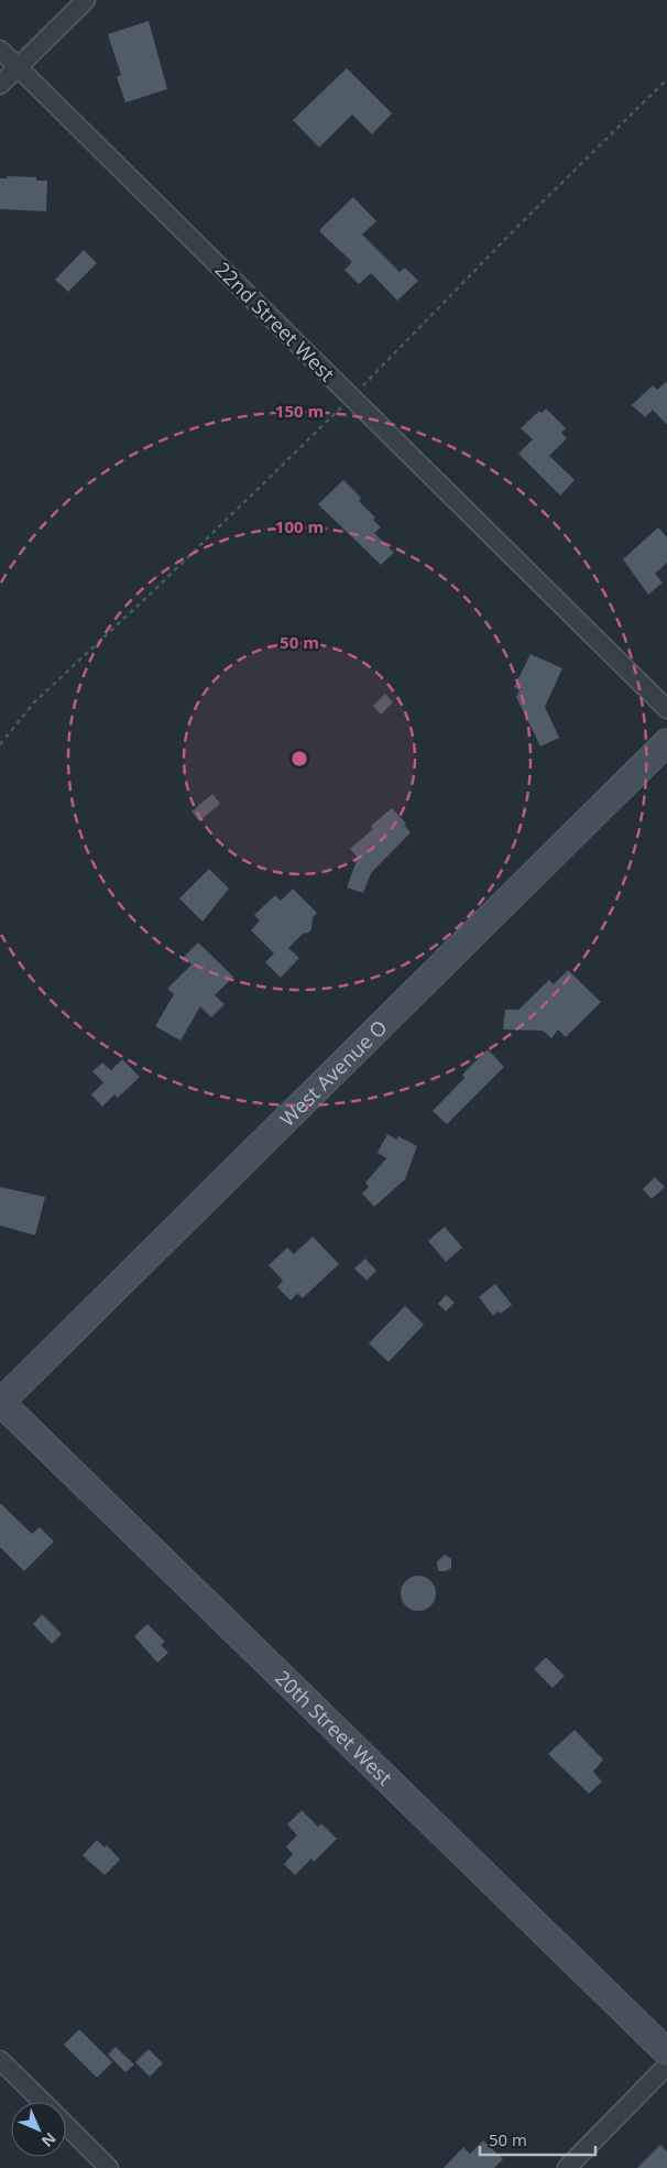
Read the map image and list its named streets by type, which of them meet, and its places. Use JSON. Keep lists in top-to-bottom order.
{
  "streets": {
    "street": ["22nd Street West", "West Avenue O", "20th Street West"]
  },
  "crossings": [
    ["West Avenue O", "20th Street West"]
  ],
  "scale_bar": "50 m",
  "north": "bottom right",
  "rings": ["150 m", "100 m", "50 m"]
}
